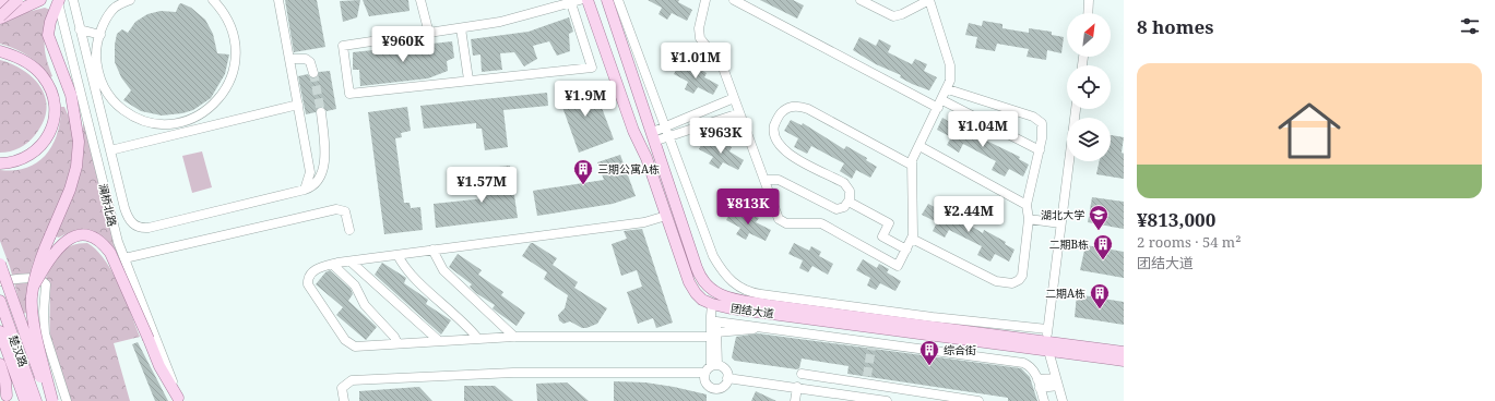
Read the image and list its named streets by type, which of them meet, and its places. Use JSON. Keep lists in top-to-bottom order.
{
  "streets": {
    "main road": ["团结大道", "楚汉路"],
    "street": ["澜桥北路"]
  },
  "places": {
    "building": [
      "三期公寓A栋",
      "二期B栋",
      "二期A栋",
      "综合街"
    ],
    "school or university": ["湖北大学"]
  },
  "north": "top right",
  "page": {
    "heading": "8 homes",
    "price": [
      "¥960K",
      "¥1.01M",
      "¥1.9M",
      "¥1.04M",
      "¥963K",
      "¥1.57M",
      "¥813K",
      "¥2.44M"
    ],
    "list": [
      {
        "name": "¥813,000",
        "note": "2 rooms · 54 m² · 团结大道"
      }
    ]
  }
}
